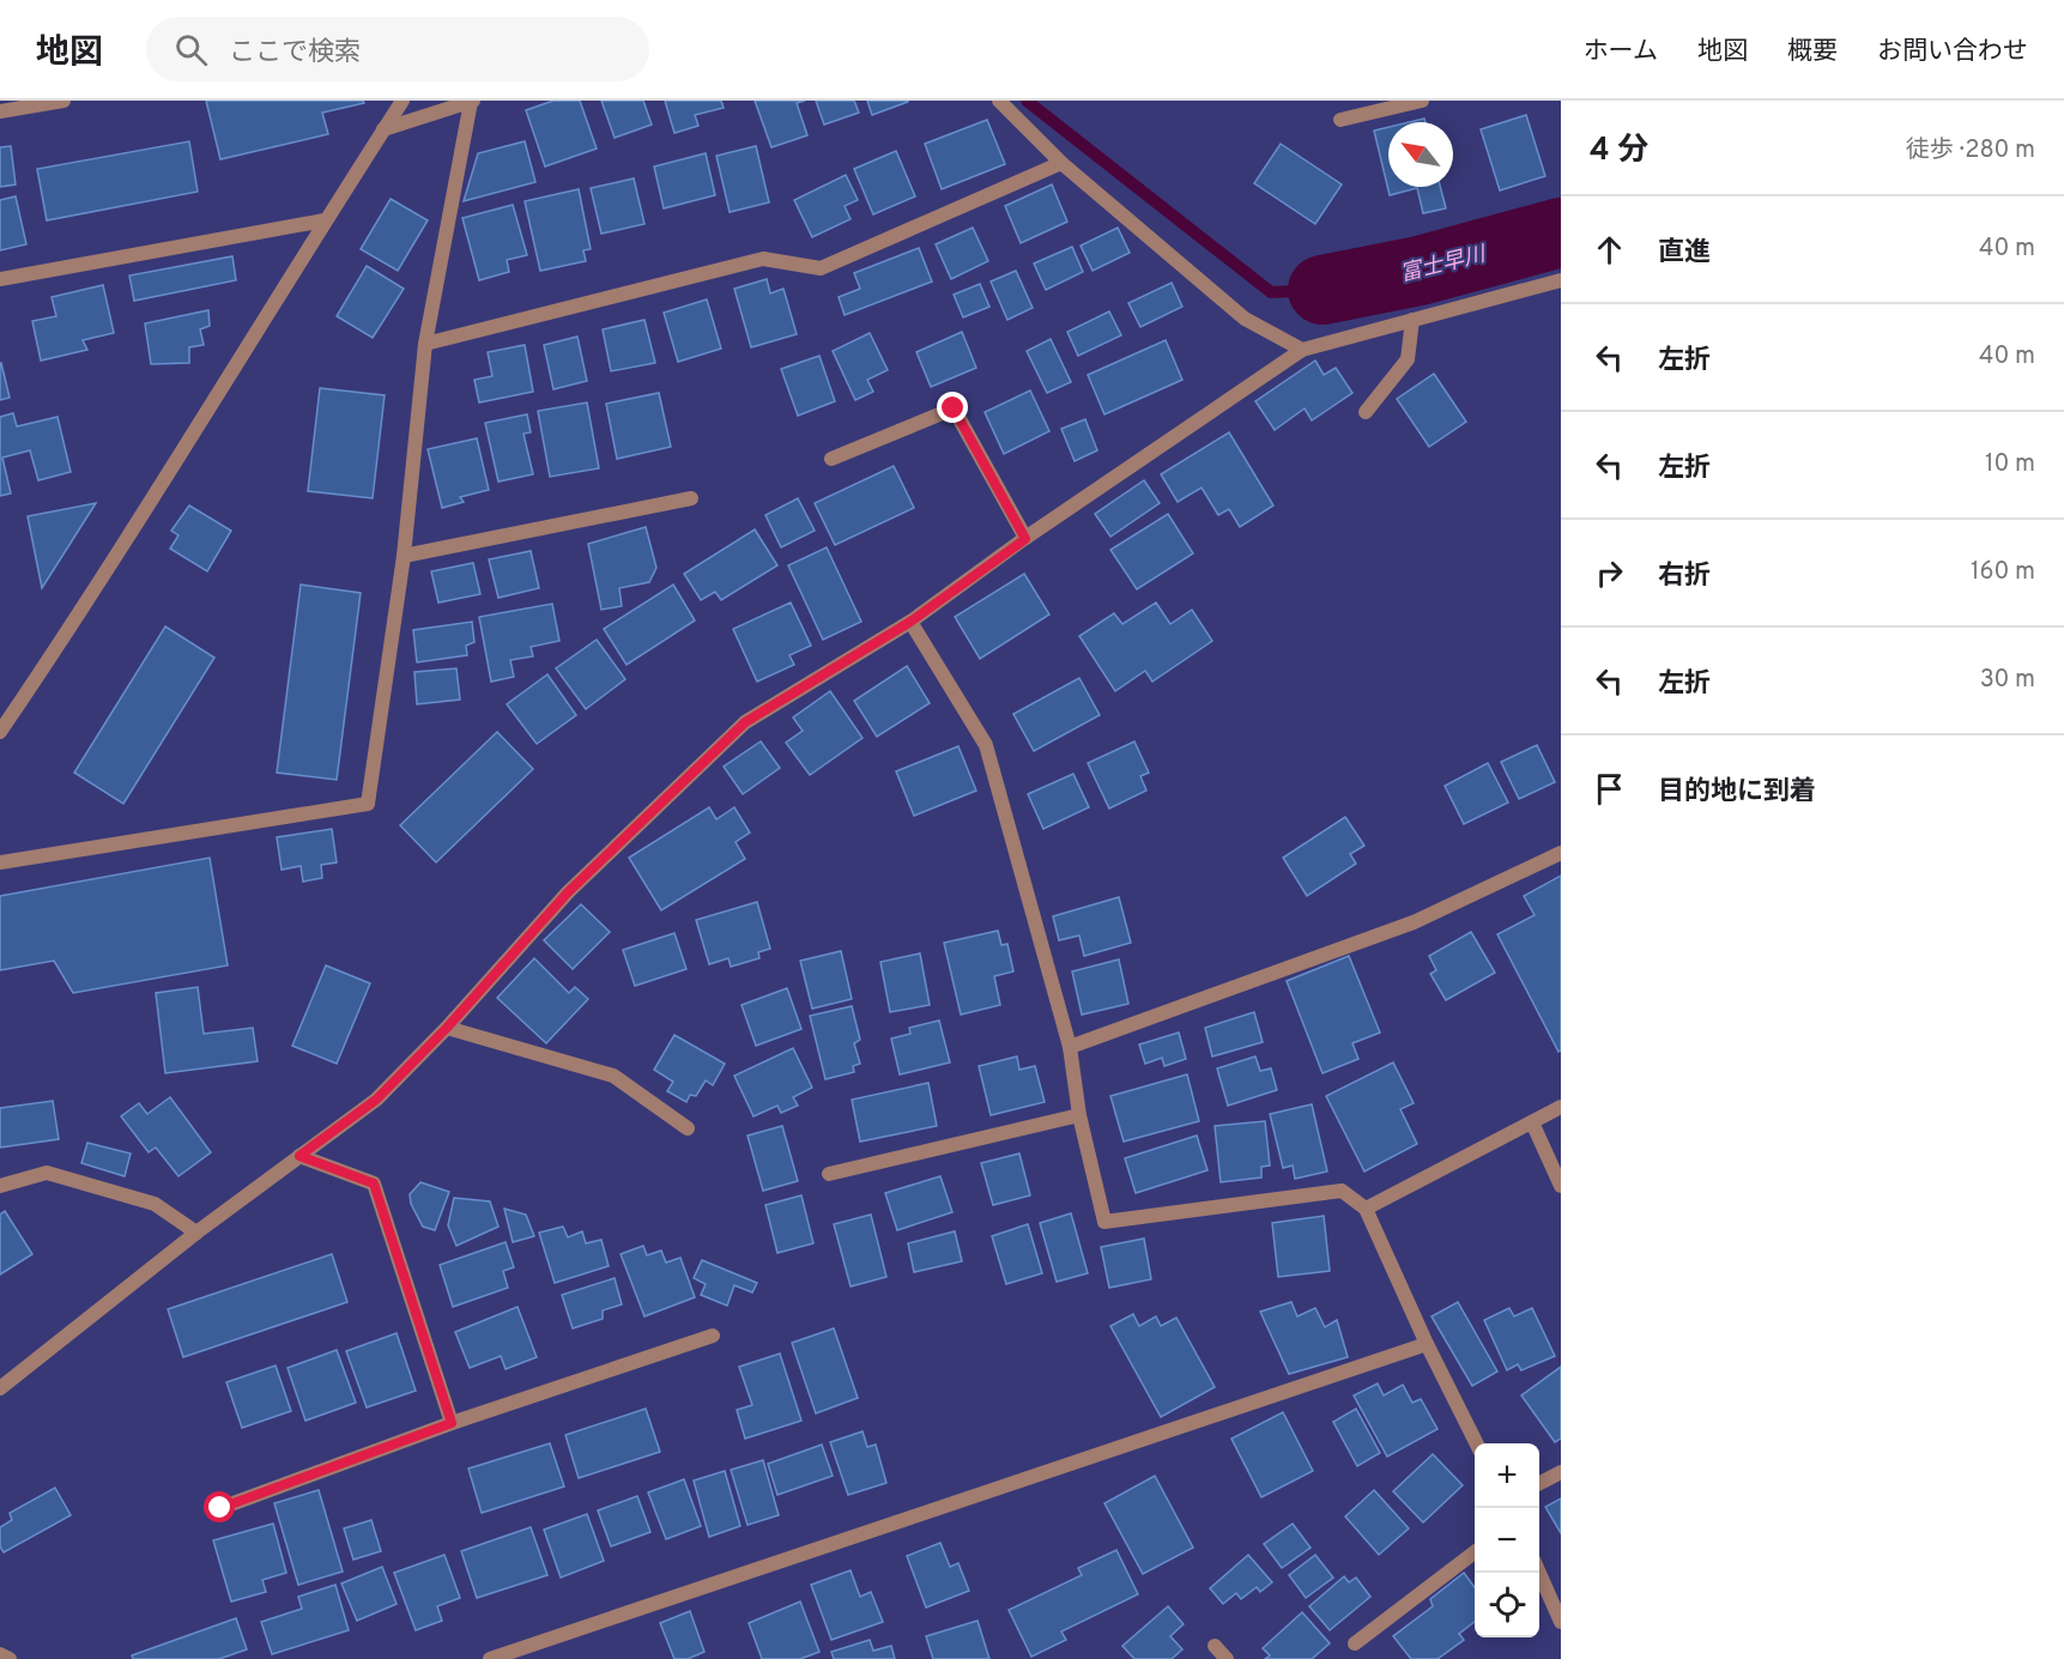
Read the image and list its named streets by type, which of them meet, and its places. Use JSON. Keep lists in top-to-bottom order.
{
  "water": ["富士早川"],
  "north": "top left",
  "page": {
    "header": "地図",
    "search": "ここで検索",
    "nav": [
      "ホーム",
      "地図",
      "概要",
      "お問い合わせ"
    ],
    "heading": ["4 分", "徒歩 · 280 m"],
    "list": [
      ["直進", "40 m"],
      ["左折", "40 m"],
      ["左折", "10 m"],
      ["右折", "160 m"],
      ["左折", "30 m"],
      "目的地に到着"
    ],
    "map_buttons": ["+", "−"]
  }
}
